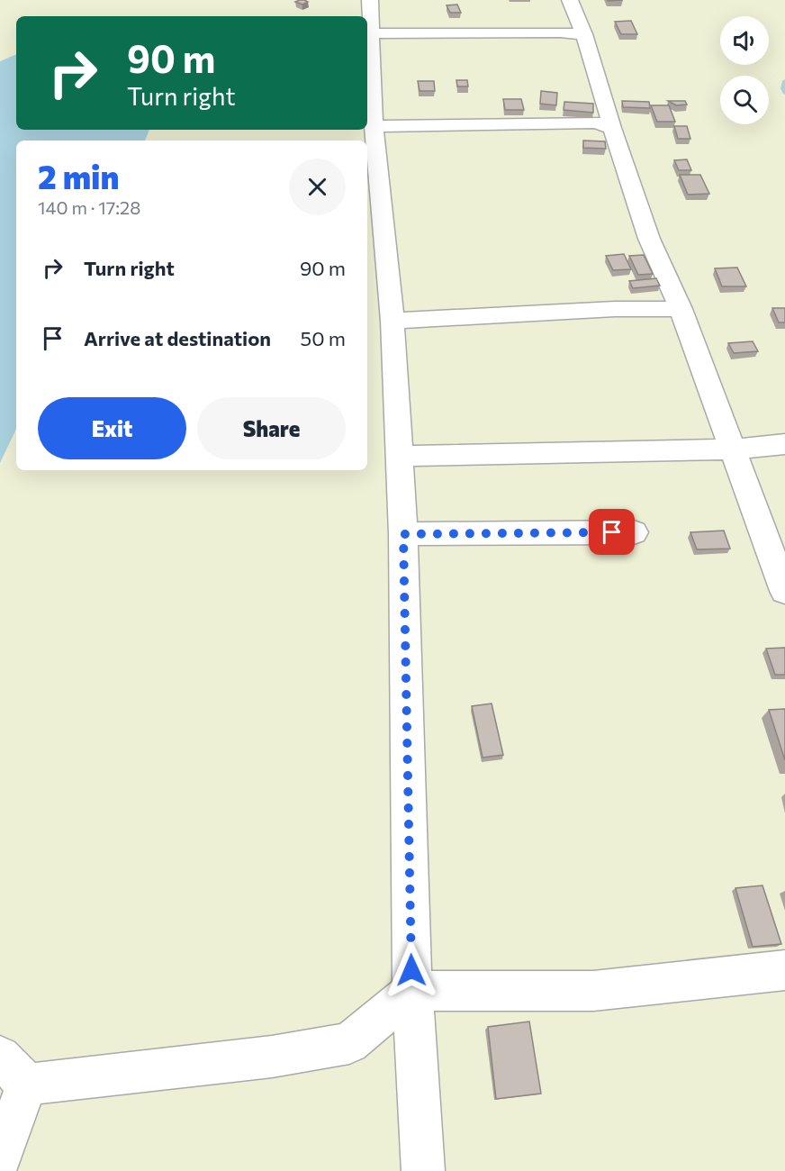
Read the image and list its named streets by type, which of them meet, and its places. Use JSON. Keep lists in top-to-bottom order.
{
  "page": {
    "turn": ["90 m", "Turn right"],
    "heading": ["2 min", "140 m · 17:28"],
    "list": [
      {
        "name": "Turn right",
        "value": "90 m"
      },
      {
        "name": "Arrive at destination",
        "value": "50 m"
      }
    ],
    "buttons": ["Exit", "Share"]
  }
}
